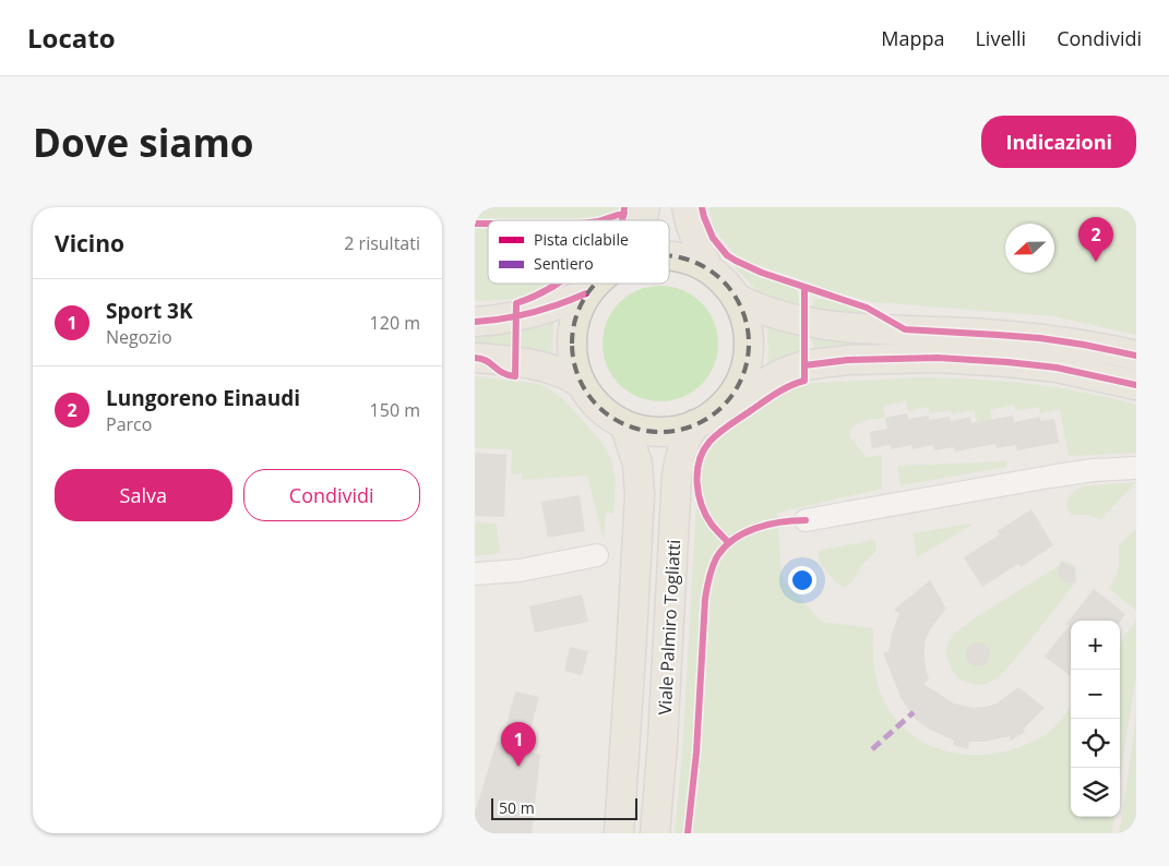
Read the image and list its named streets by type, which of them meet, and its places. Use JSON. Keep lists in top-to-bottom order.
{
  "streets": {
    "main road": ["Viale Palmiro Togliatti"]
  },
  "legend": ["Pista ciclabile", "Sentiero"],
  "scale_bar": "50 m",
  "north": "left",
  "page": {
    "header": "Locato",
    "nav": ["Mappa", "Livelli", "Condividi"],
    "buttons": [
      "Indicazioni",
      ["Salva", "Condividi"]
    ],
    "title": "Dove siamo",
    "heading": ["Vicino", "2 risultati"],
    "pins": ["2", "1"],
    "list": [
      {
        "mark": "1",
        "name": "Sport 3K",
        "note": "Negozio",
        "value": "120 m"
      },
      {
        "mark": "2",
        "name": "Lungoreno Einaudi",
        "note": "Parco",
        "value": "150 m"
      }
    ],
    "map_buttons": ["+", "−"],
    "scale": "50 m"
  }
}
